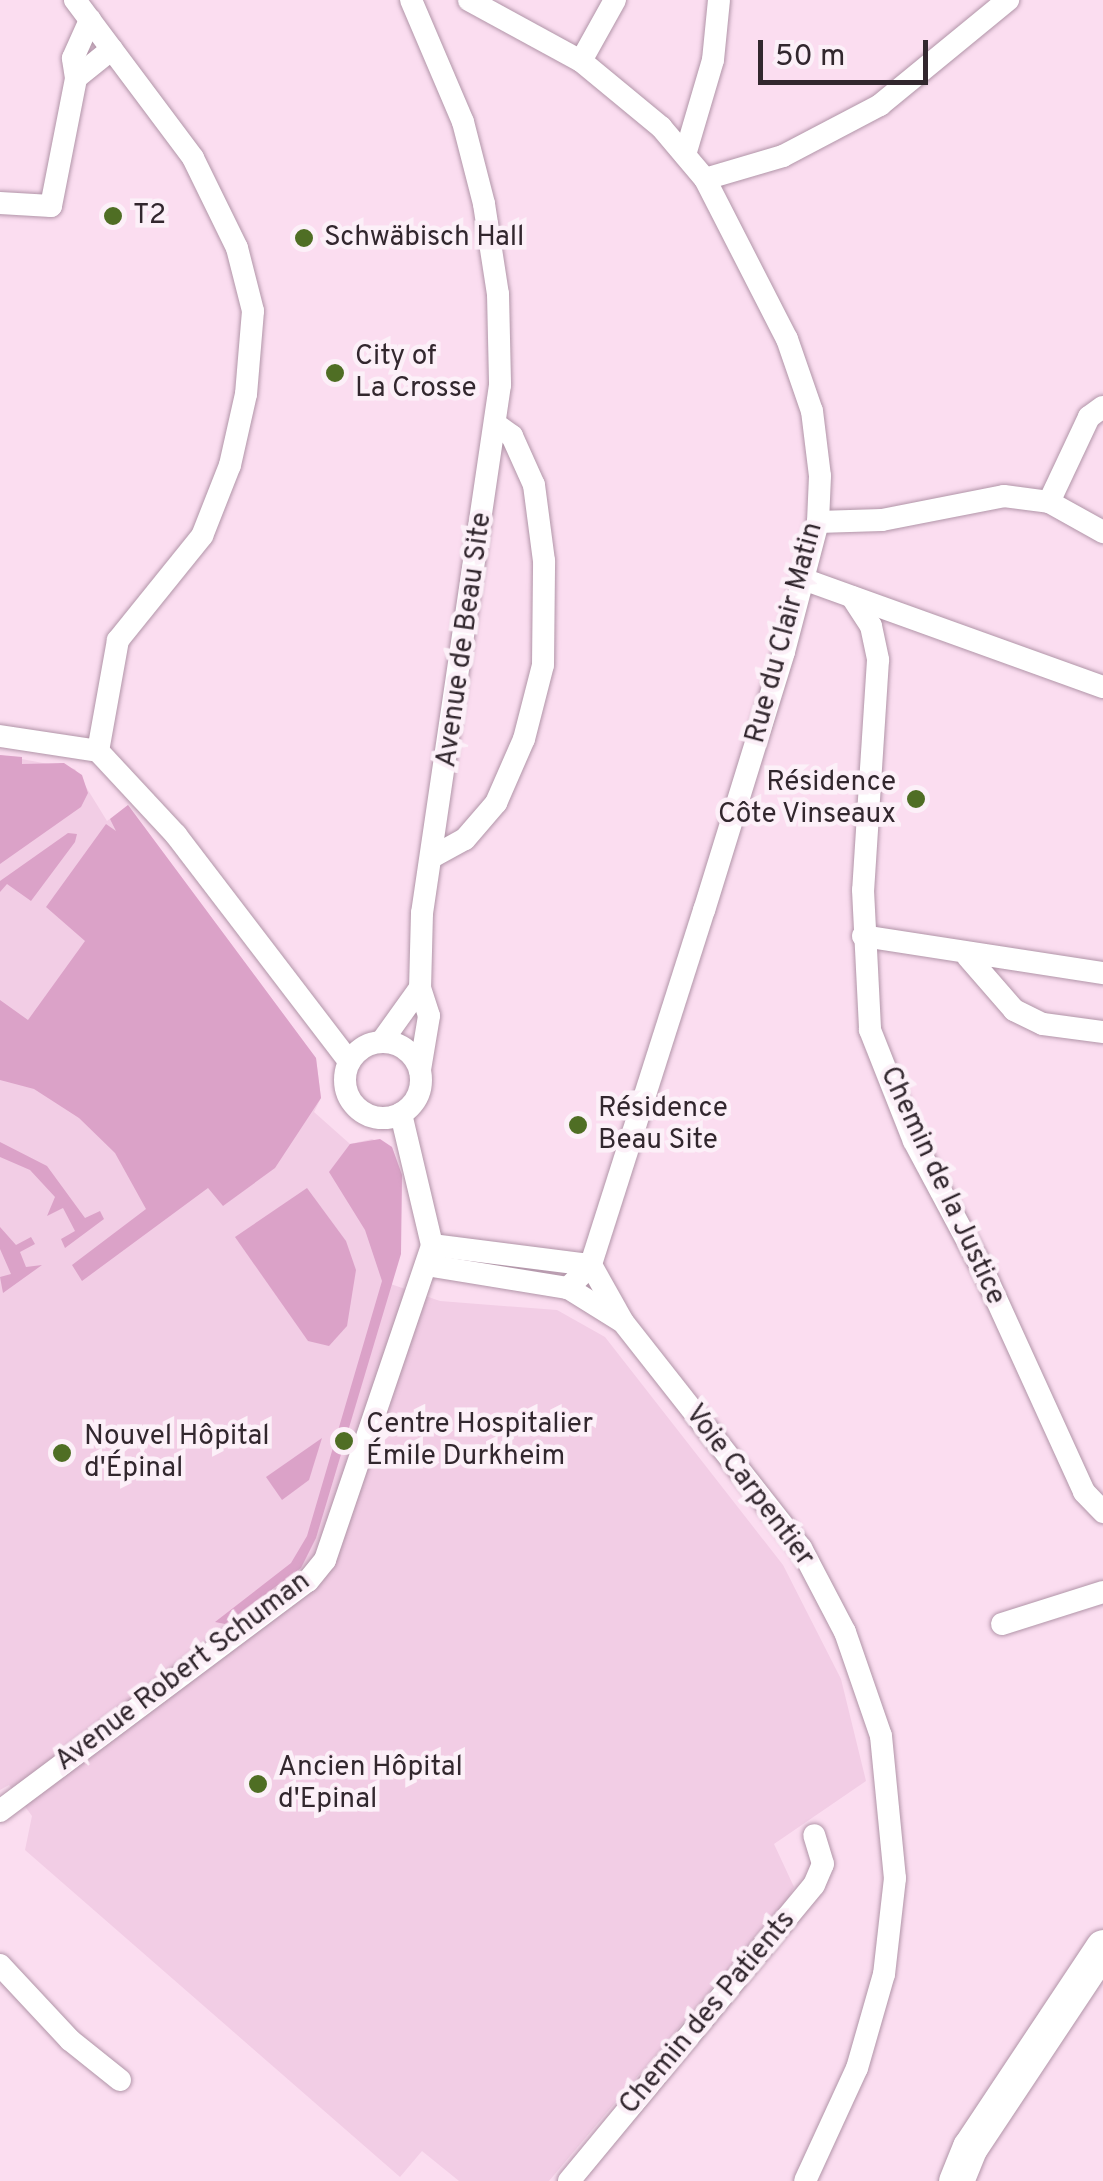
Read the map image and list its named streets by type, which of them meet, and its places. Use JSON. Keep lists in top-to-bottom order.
{
  "streets": {
    "street": [
      "Rue du Clair Matin",
      "Avenue de Beau Site",
      "Chemin de la Justice",
      "Voie Carpentier",
      "Avenue Robert Schuman",
      "Chemin des Patients"
    ]
  },
  "crossings": [
    ["Rue du Clair Matin", "Voie Carpentier"],
    ["Voie Carpentier", "Avenue Robert Schuman"]
  ],
  "places": [
    "T2",
    "Schwäbisch Hall",
    "City of La Crosse",
    "Résidence Côte Vinseaux",
    "Résidence Beau Site",
    "Centre Hospitalier Émile Durkheim",
    "Nouvel Hôpital d'Épinal",
    "Ancien Hôpital d'Epinal"
  ],
  "scale_bar": "50 m"
}
